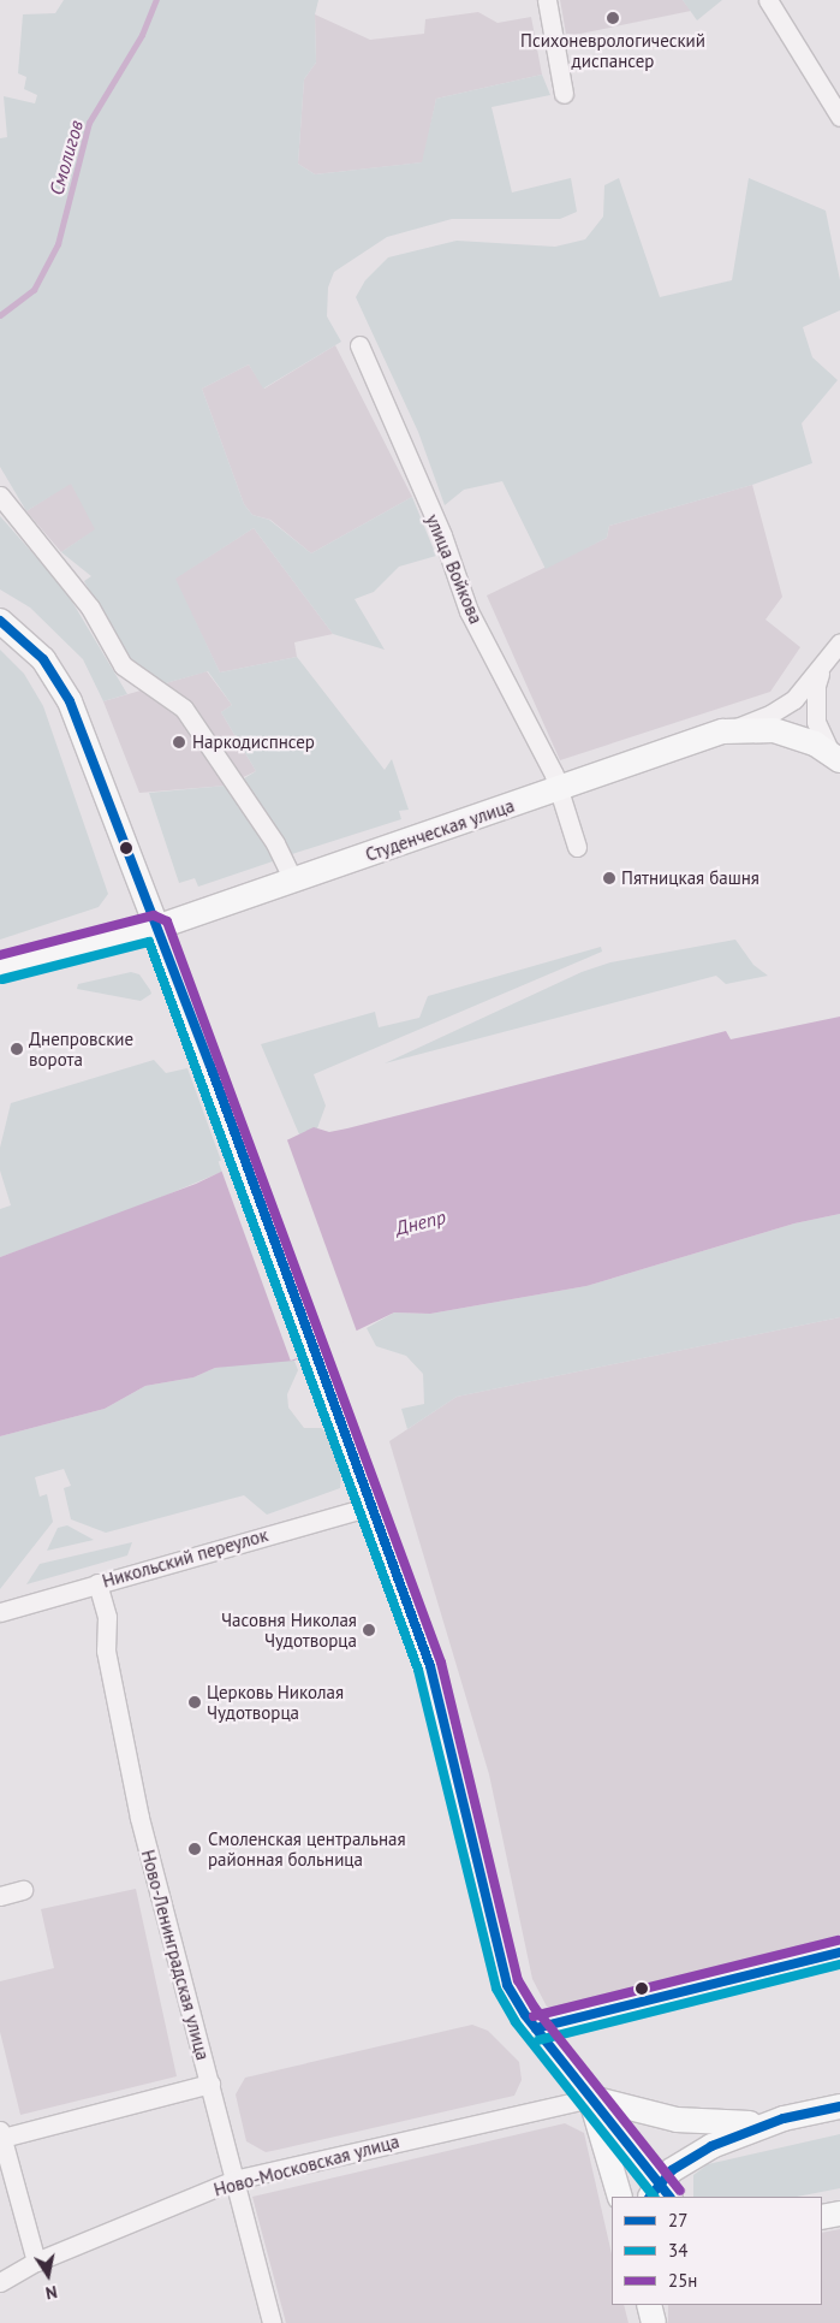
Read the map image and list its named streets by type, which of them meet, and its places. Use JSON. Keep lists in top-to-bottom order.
{
  "streets": {
    "main road": ["Студенческая улица"],
    "street": [
      "улица Войкова",
      "Никольский переулок",
      "Ново-Ленинградская улица",
      "Ново-Московская улица"
    ]
  },
  "crossings": [
    ["улица Войкова", "Студенческая улица"],
    ["Никольский переулок", "Ново-Ленинградская улица"],
    ["Ново-Ленинградская улица", "Ново-Московская улица"]
  ],
  "water": ["Смолигов", "Днепр"],
  "places": [
    "Психоневрологический диспансер",
    "Наркодиспнсер",
    "Пятницкая башня",
    "Днепровские ворота",
    "Часовня Николая Чудотворца",
    "Церковь Николая Чудотворца",
    "Смоленская центральная районная больница"
  ],
  "lines": ["transit line 27", "transit line 25н", "transit line 34"],
  "legend": ["27", "34", "25н"],
  "north": "bottom"
}
